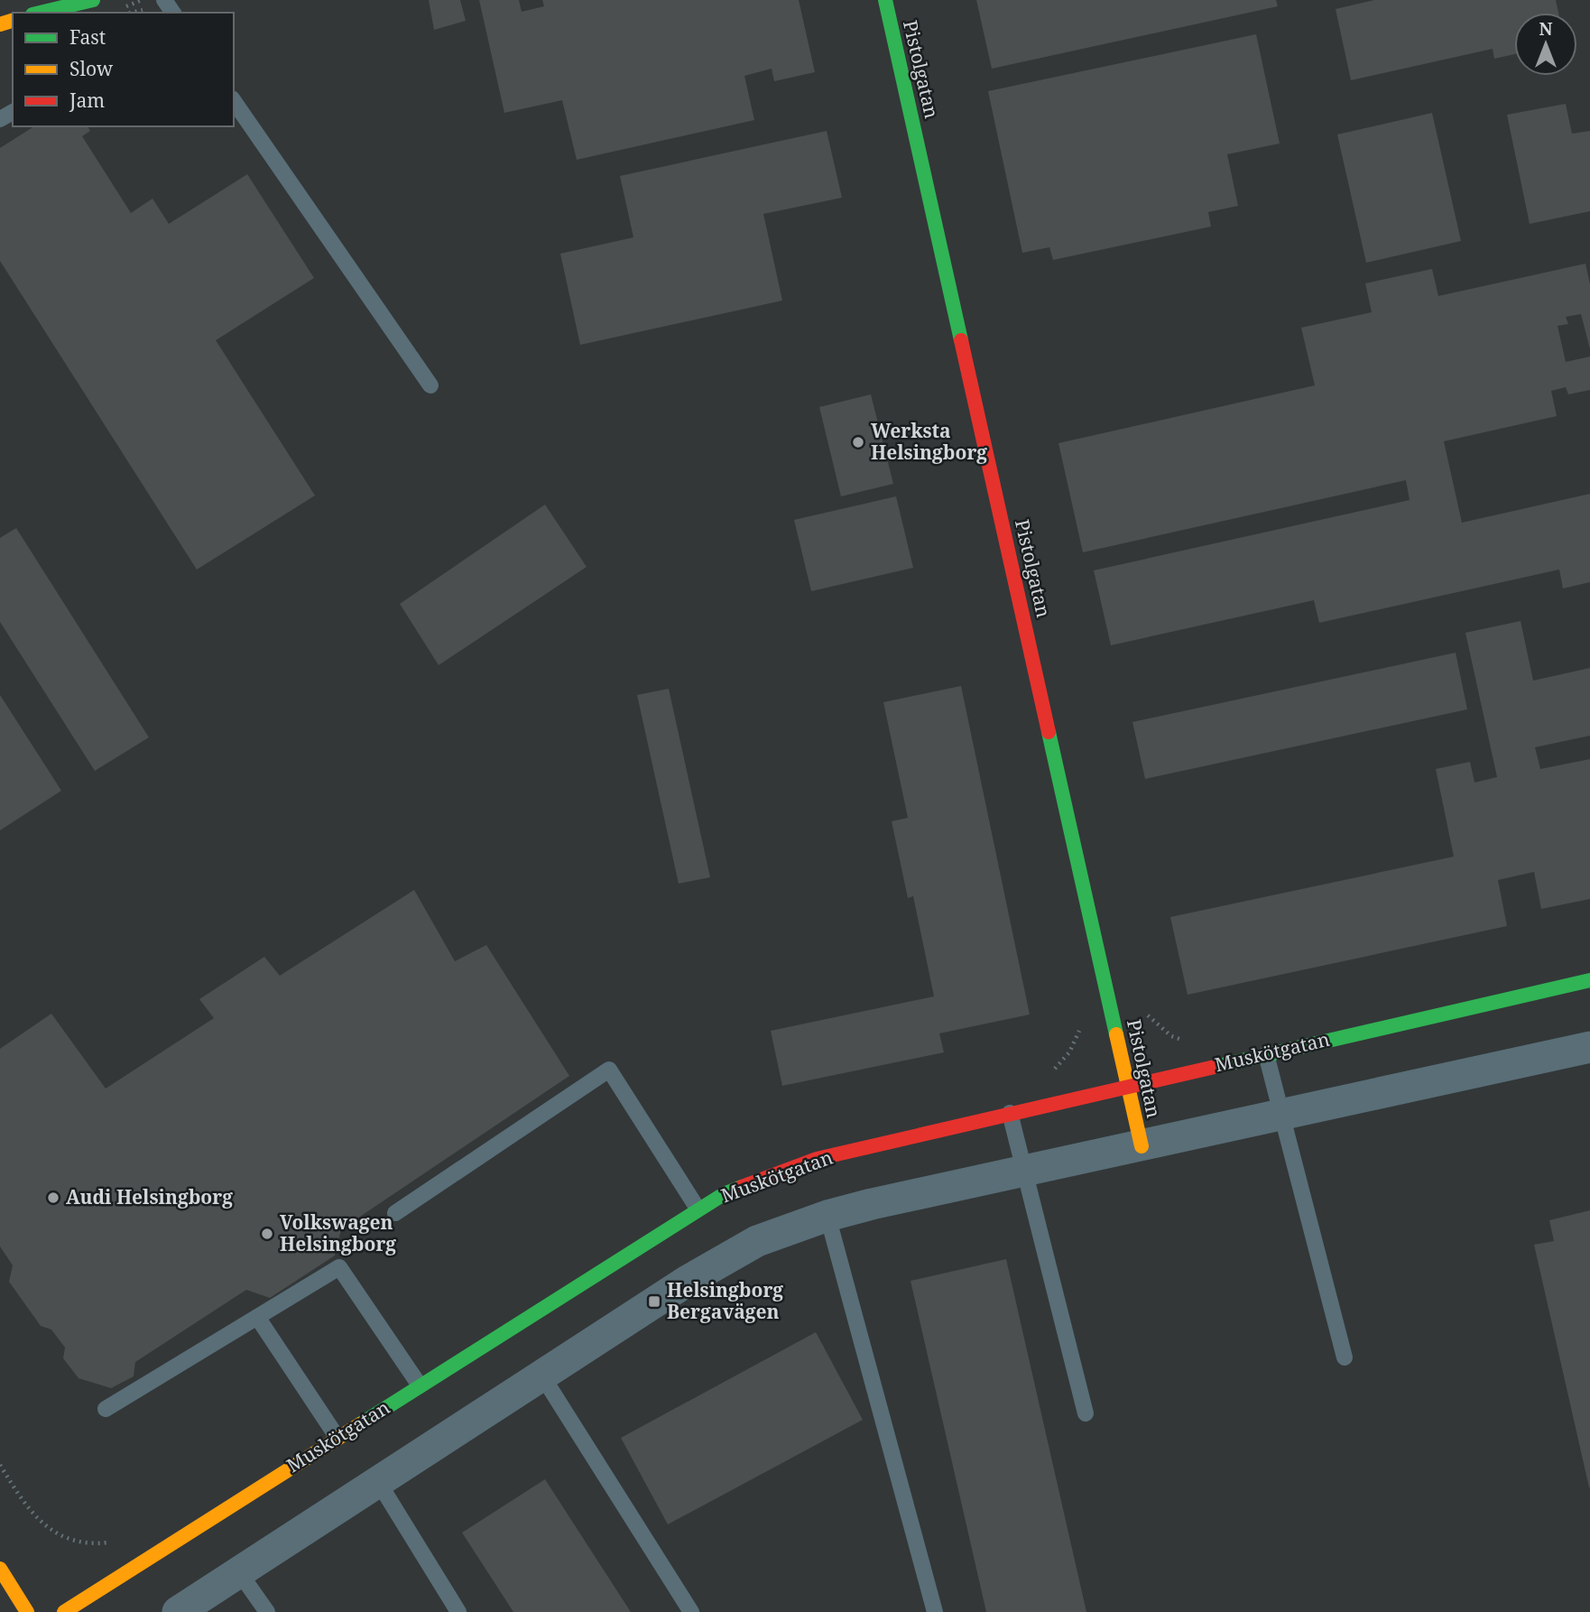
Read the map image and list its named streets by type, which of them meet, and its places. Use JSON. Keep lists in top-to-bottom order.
{
  "streets": {
    "street": ["Pistolgatan", "Muskötgatan"]
  },
  "crossings": [
    ["Pistolgatan", "Muskötgatan"]
  ],
  "places": {
    "other": ["Werksta Helsingborg", "Audi Helsingborg", "Volkswagen Helsingborg"],
    "transit": ["Helsingborg Bergavägen"]
  },
  "legend": ["Fast", "Slow", "Jam"],
  "north": "top"
}
